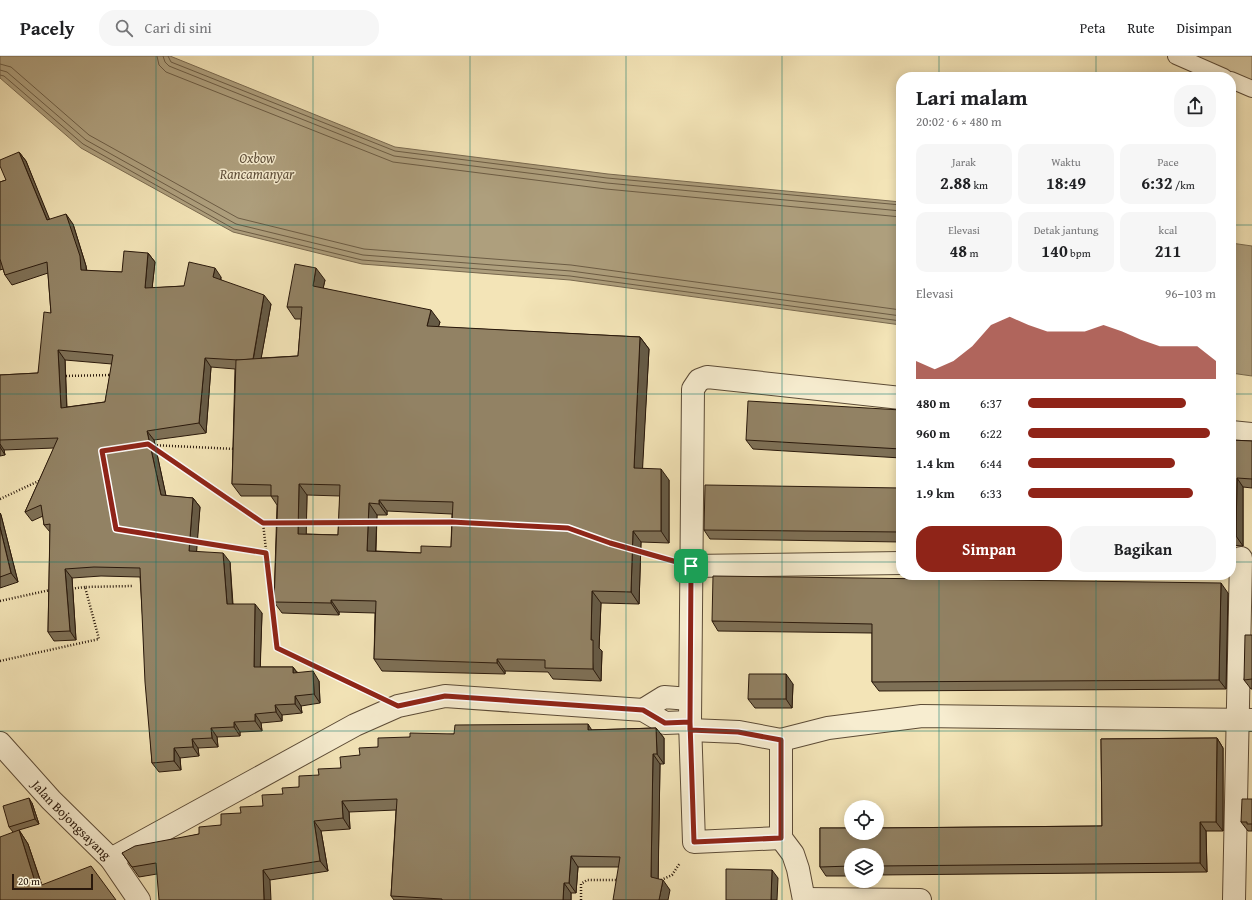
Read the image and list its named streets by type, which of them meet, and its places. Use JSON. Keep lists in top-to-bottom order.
{
  "streets": {
    "street": ["Jalan Bojongsayang"]
  },
  "water": ["Oxbow Rancamanyar"],
  "scale_bar": "20 m",
  "page": {
    "header": "Pacely",
    "search": "Cari di sini",
    "nav": ["Peta", "Rute", "Disimpan"],
    "heading": ["Lari malam", "20:02 · 6 × 480 m"],
    "stats": [
      ["Jarak", "2.88 km"],
      ["Waktu", "18:49"],
      ["Pace", "6:32 /km"],
      ["Elevasi", "48 m"],
      ["Detak jantung", "140 bpm"],
      ["kcal", "211"]
    ],
    "chart": ["Elevasi", "96–103 m"],
    "list": [
      {
        "name": "480 m",
        "note": "6:37"
      },
      {
        "name": "960 m",
        "note": "6:22"
      },
      {
        "name": "1.4 km",
        "note": "6:44"
      },
      {
        "name": "1.9 km",
        "note": "6:33"
      }
    ],
    "buttons": ["Simpan", "Bagikan"],
    "scale": "20 m"
  }
}
